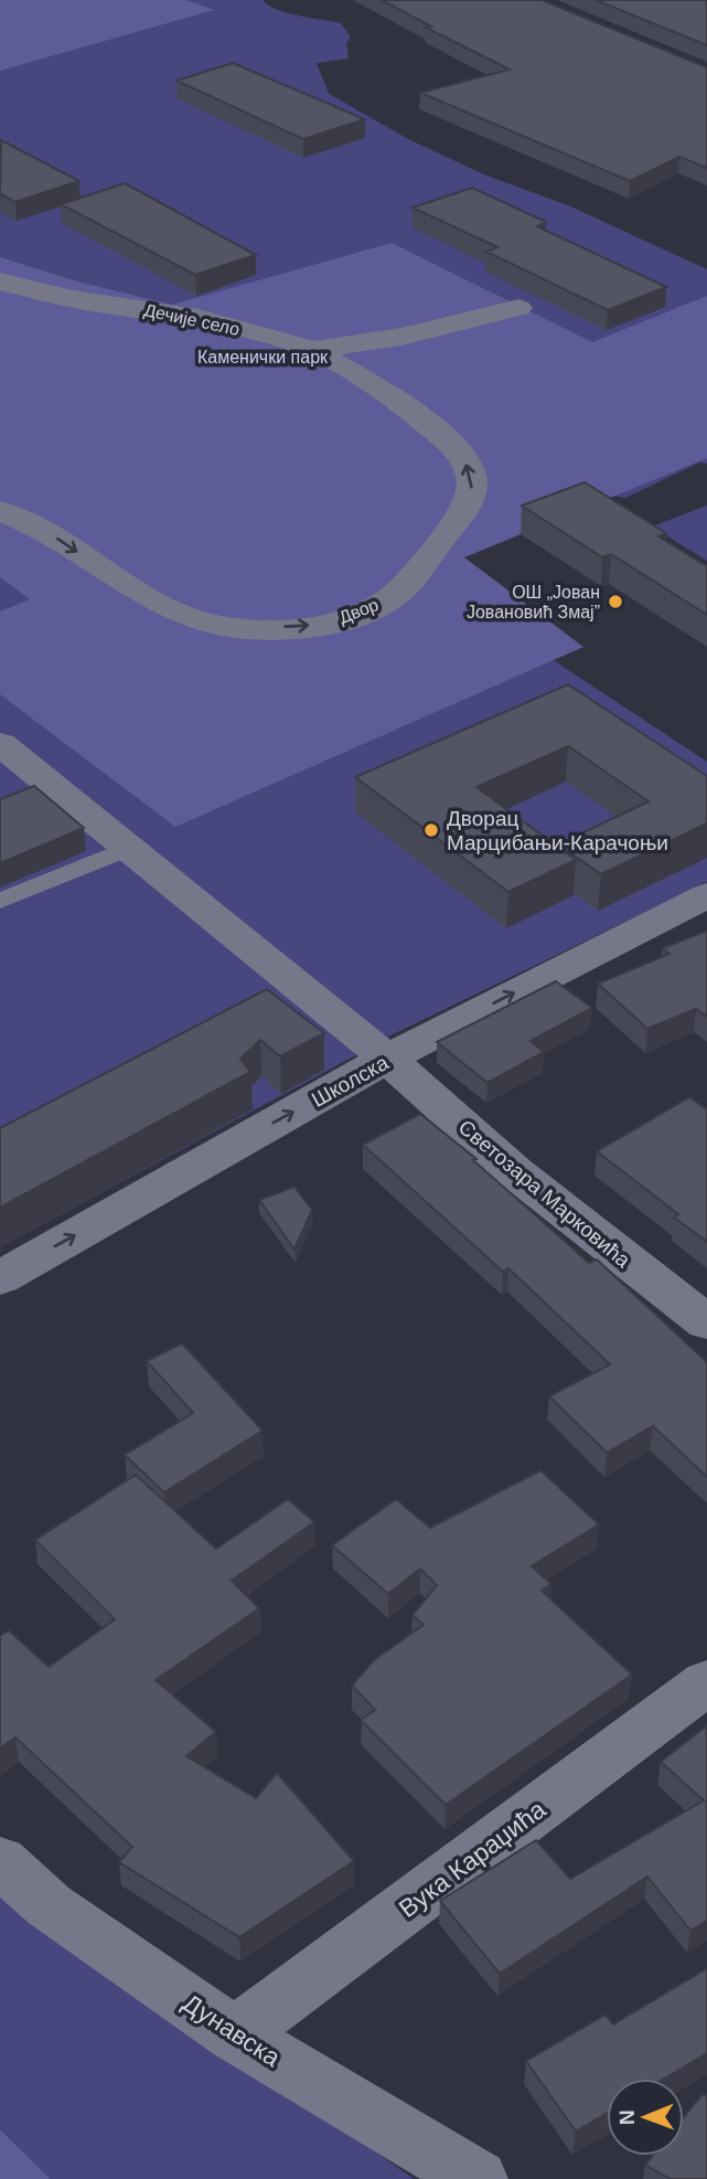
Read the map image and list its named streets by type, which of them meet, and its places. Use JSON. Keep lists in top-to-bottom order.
{
  "streets": {
    "street": [
      "Дечије село",
      "Двор",
      "Школска",
      "Светозара Марковића",
      "Вука Караџића",
      "Дунавска"
    ]
  },
  "crossings": [
    ["Дечије село", "Двор"],
    ["Школска", "Светозара Марковића"],
    ["Вука Караџића", "Дунавска"]
  ],
  "one_way": ["Школска"],
  "parks": ["Каменички парк"],
  "places": ["ОШ „Јован Јовановић Змај”", "Дворац Марцибањи-Карачоњи"],
  "north": "left"
}
